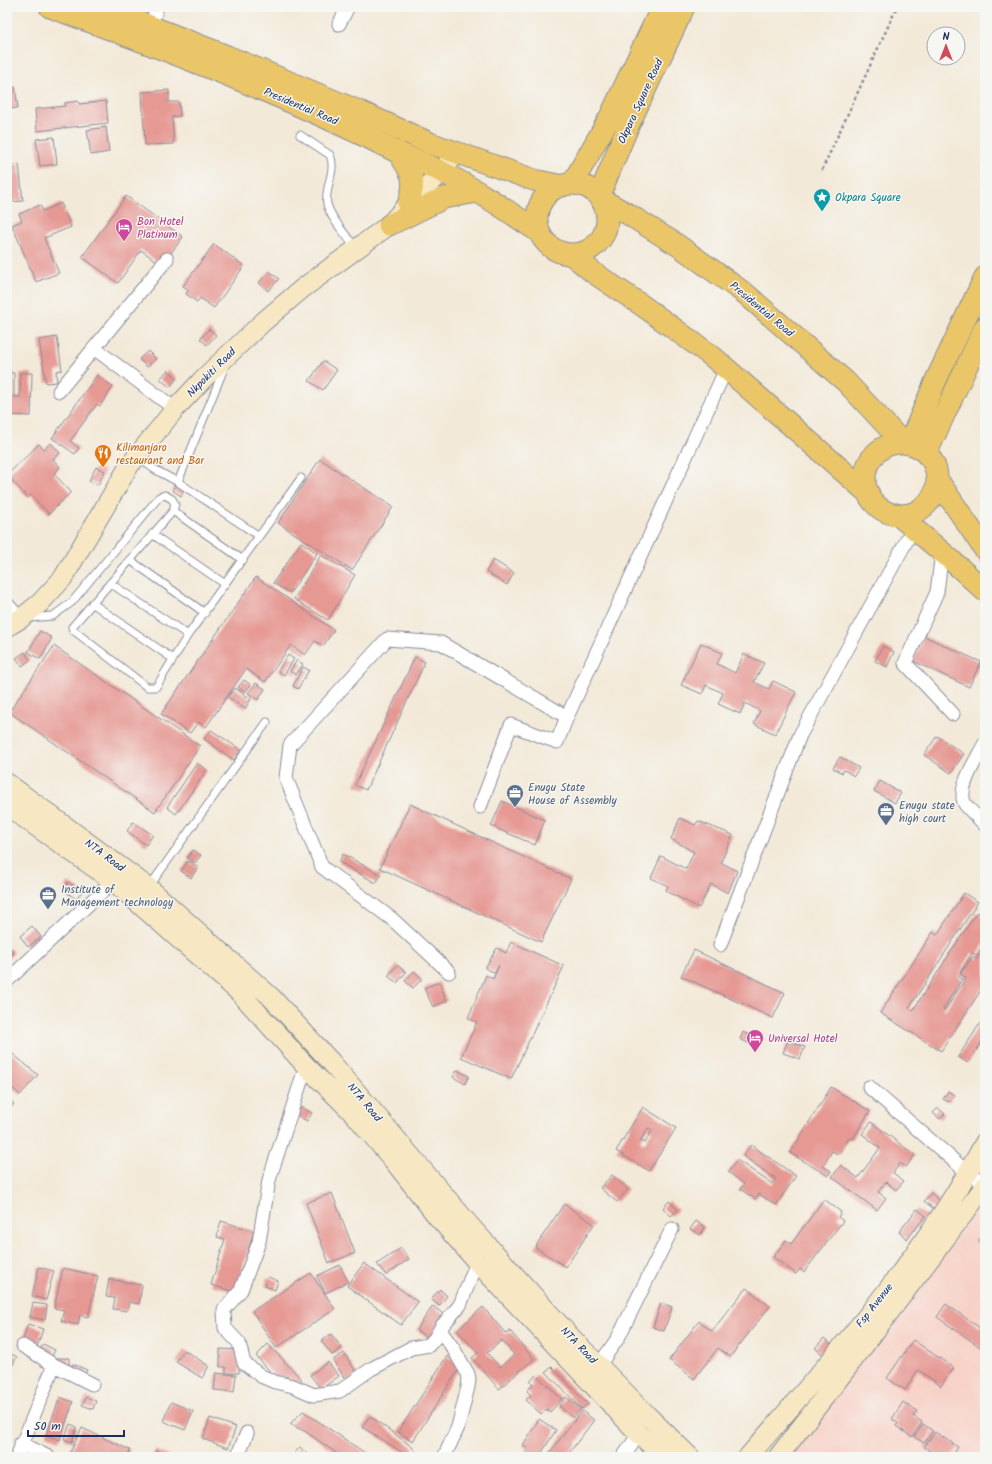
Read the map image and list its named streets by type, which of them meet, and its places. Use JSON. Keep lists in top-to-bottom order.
{
  "streets": {
    "main road": [
      "Okpara Square Road",
      "Presidential Road",
      "Nkpokiti Road",
      "NTA Road",
      "Fsp Avenue"
    ]
  },
  "crossings": [
    ["Okpara Square Road", "Presidential Road"],
    ["Presidential Road", "Nkpokiti Road"]
  ],
  "places": {
    "place": ["Okpara Square"],
    "hotel": ["Bon Hotel Platinum", "Universal Hotel"],
    "restaurant": ["Kilimanjaro restaurant and Bar"],
    "office": ["Enugu State House of Assembly", "Enugu state high court", "Institute of Management technology"]
  },
  "scale_bar": "50 m",
  "north": "top"
}
